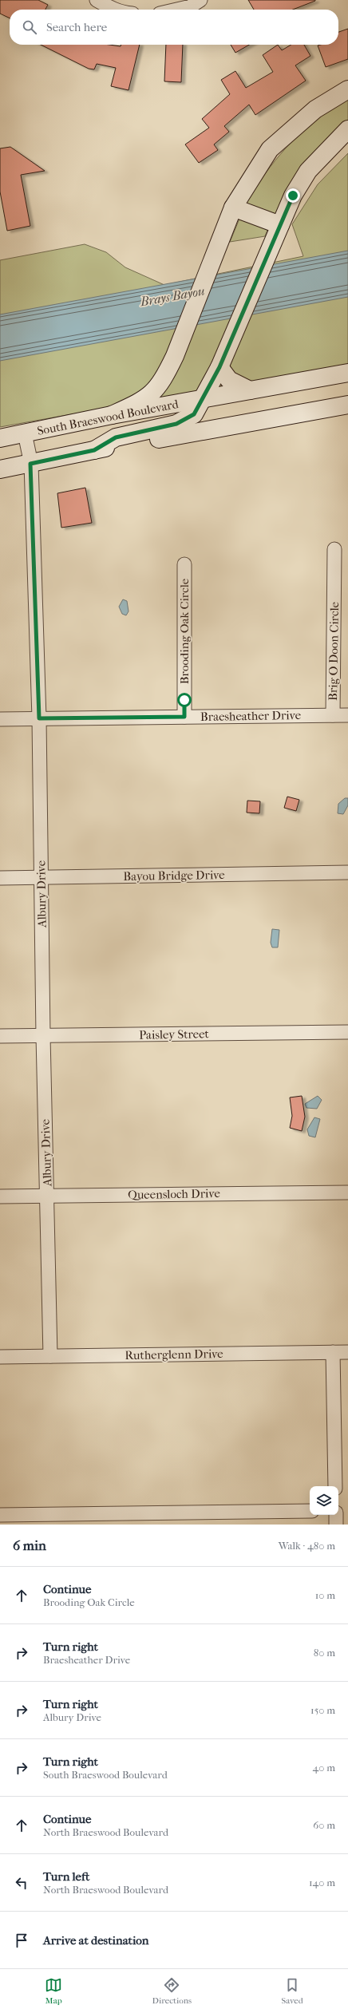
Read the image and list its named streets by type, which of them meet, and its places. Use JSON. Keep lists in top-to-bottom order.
{
  "streets": {
    "main road": ["South Braeswood Boulevard"],
    "street": [
      "Brooding Oak Circle",
      "Brig O Doon Circle",
      "Braesheather Drive",
      "Bayou Bridge Drive",
      "Albury Drive",
      "Paisley Street",
      "Queensloch Drive",
      "Rutherglenn Drive"
    ]
  },
  "crossings": [
    ["South Braeswood Boulevard", "Albury Drive"],
    ["Brooding Oak Circle", "Braesheather Drive"],
    ["Brig O Doon Circle", "Braesheather Drive"],
    ["Braesheather Drive", "Albury Drive"],
    ["Bayou Bridge Drive", "Albury Drive"],
    ["Albury Drive", "Paisley Street"],
    ["Albury Drive", "Queensloch Drive"],
    ["Albury Drive", "Rutherglenn Drive"]
  ],
  "water": ["Brays Bayou"],
  "page": {
    "search": "Search here",
    "heading": ["6 min", "Walk · 480 m"],
    "list": [
      ["Continue", "Brooding Oak Circle", "10 m"],
      ["Turn right", "Braesheather Drive", "80 m"],
      ["Turn right", "Albury Drive", "150 m"],
      ["Turn right", "South Braeswood Boulevard", "40 m"],
      ["Continue", "North Braeswood Boulevard", "60 m"],
      ["Turn left", "North Braeswood Boulevard", "140 m"],
      "Arrive at destination"
    ],
    "nav": ["Map", "Directions", "Saved"]
  }
}
